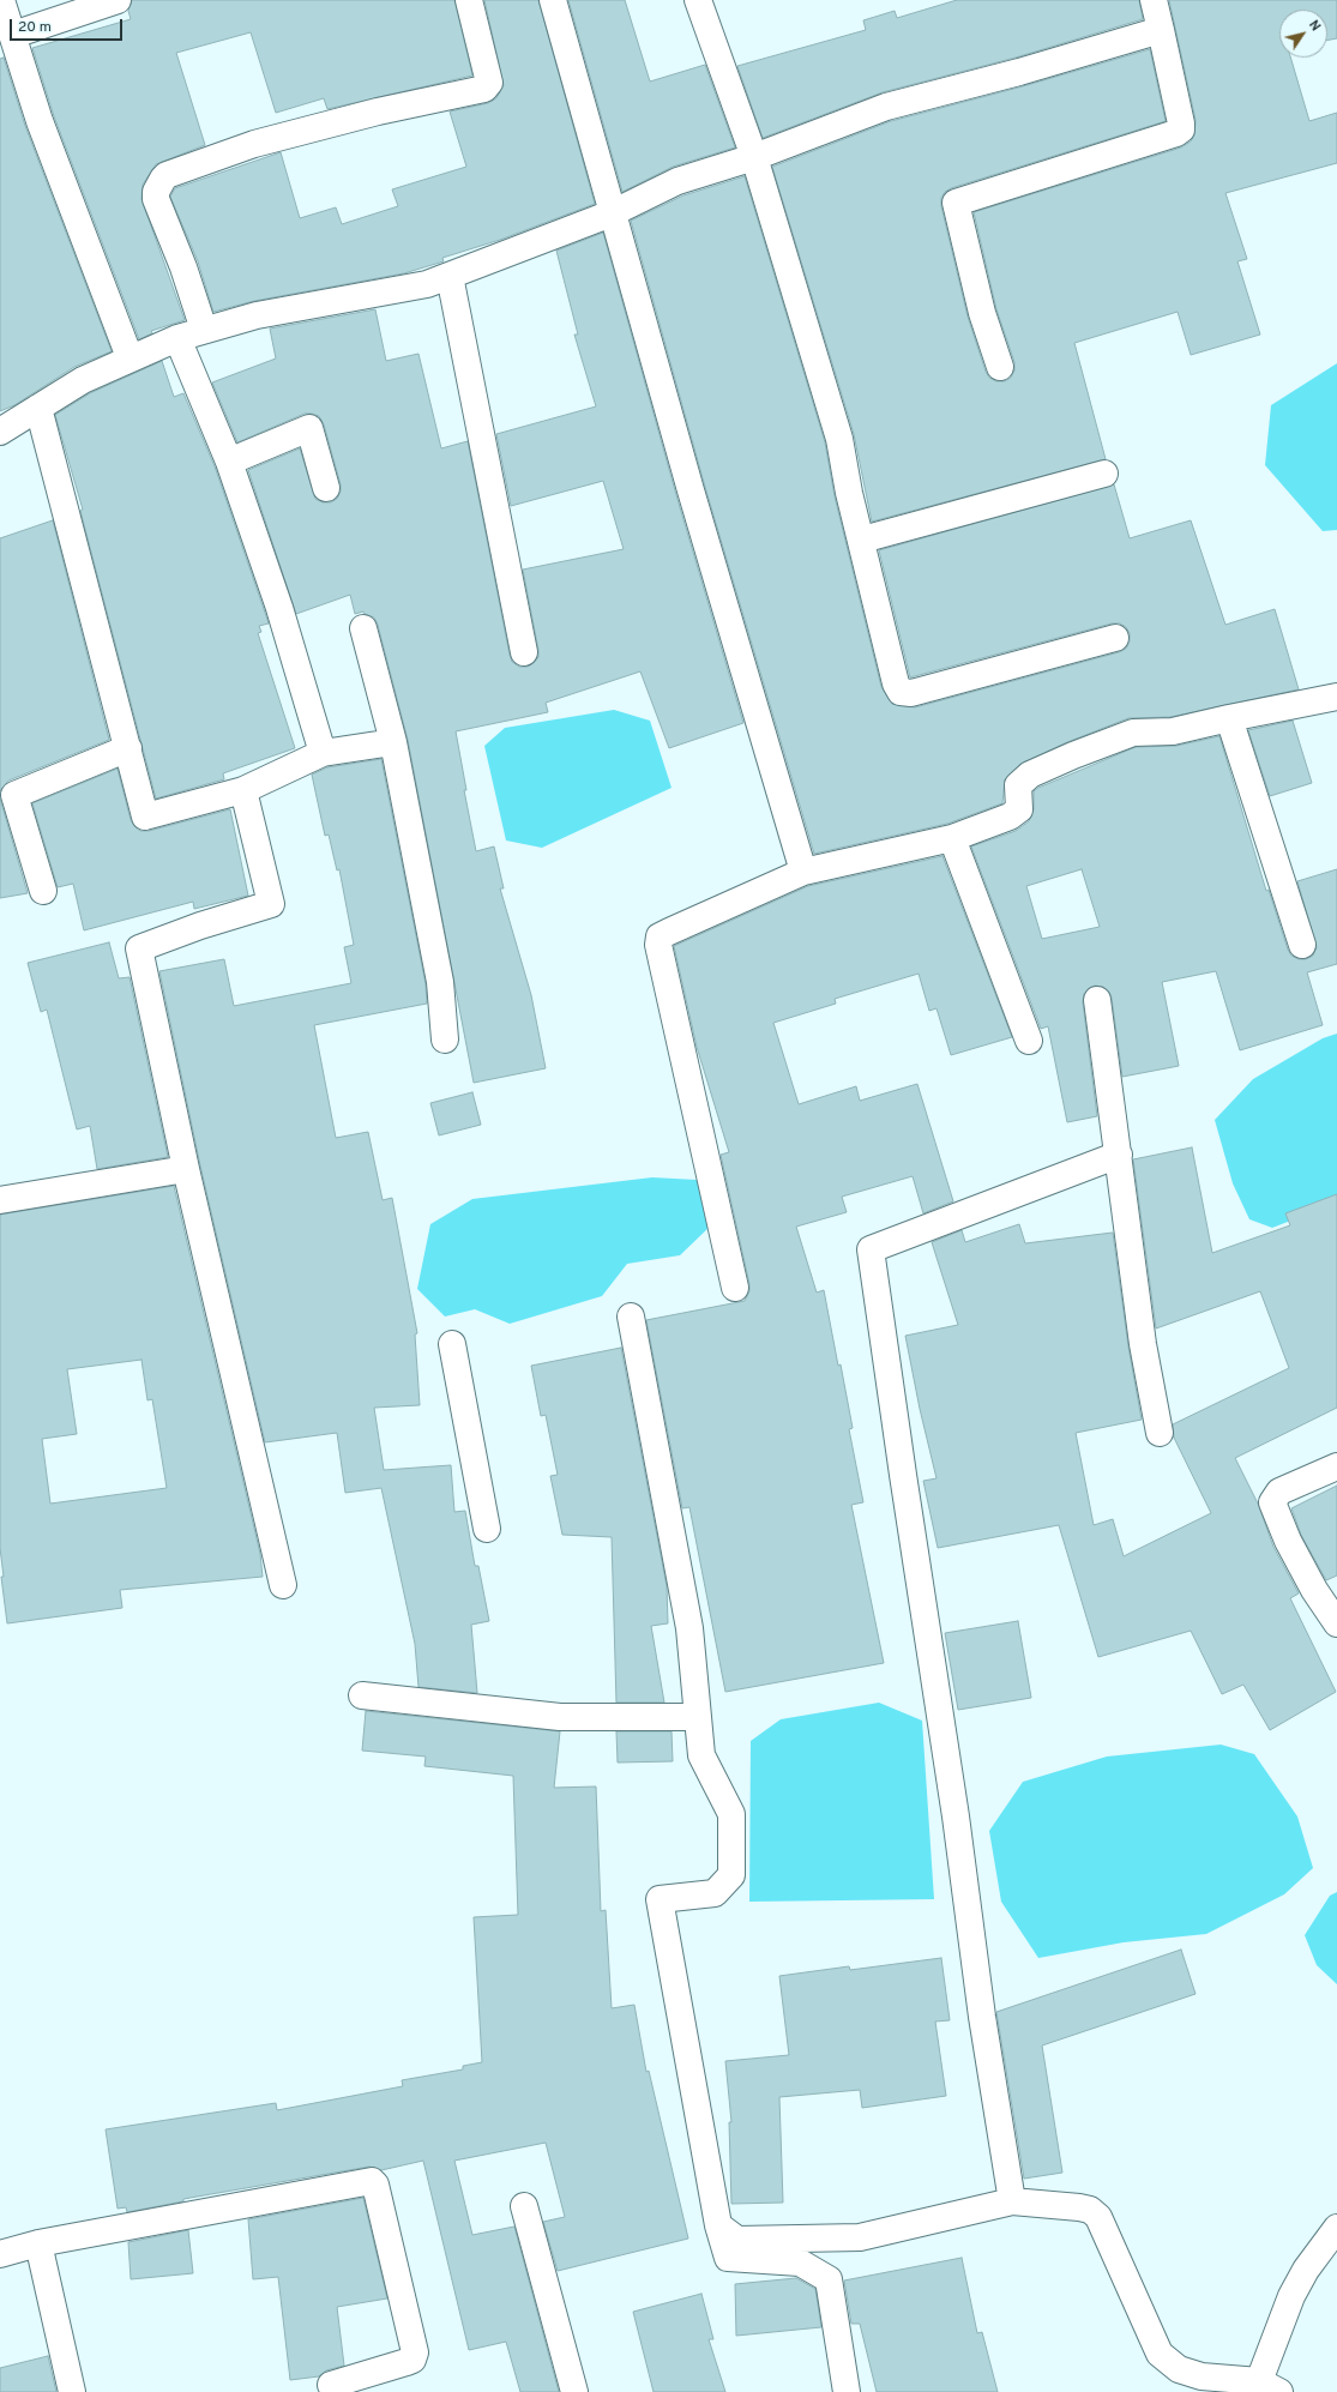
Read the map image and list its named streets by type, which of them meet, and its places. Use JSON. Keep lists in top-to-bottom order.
{
  "scale_bar": "20 m",
  "north": "top right"
}
